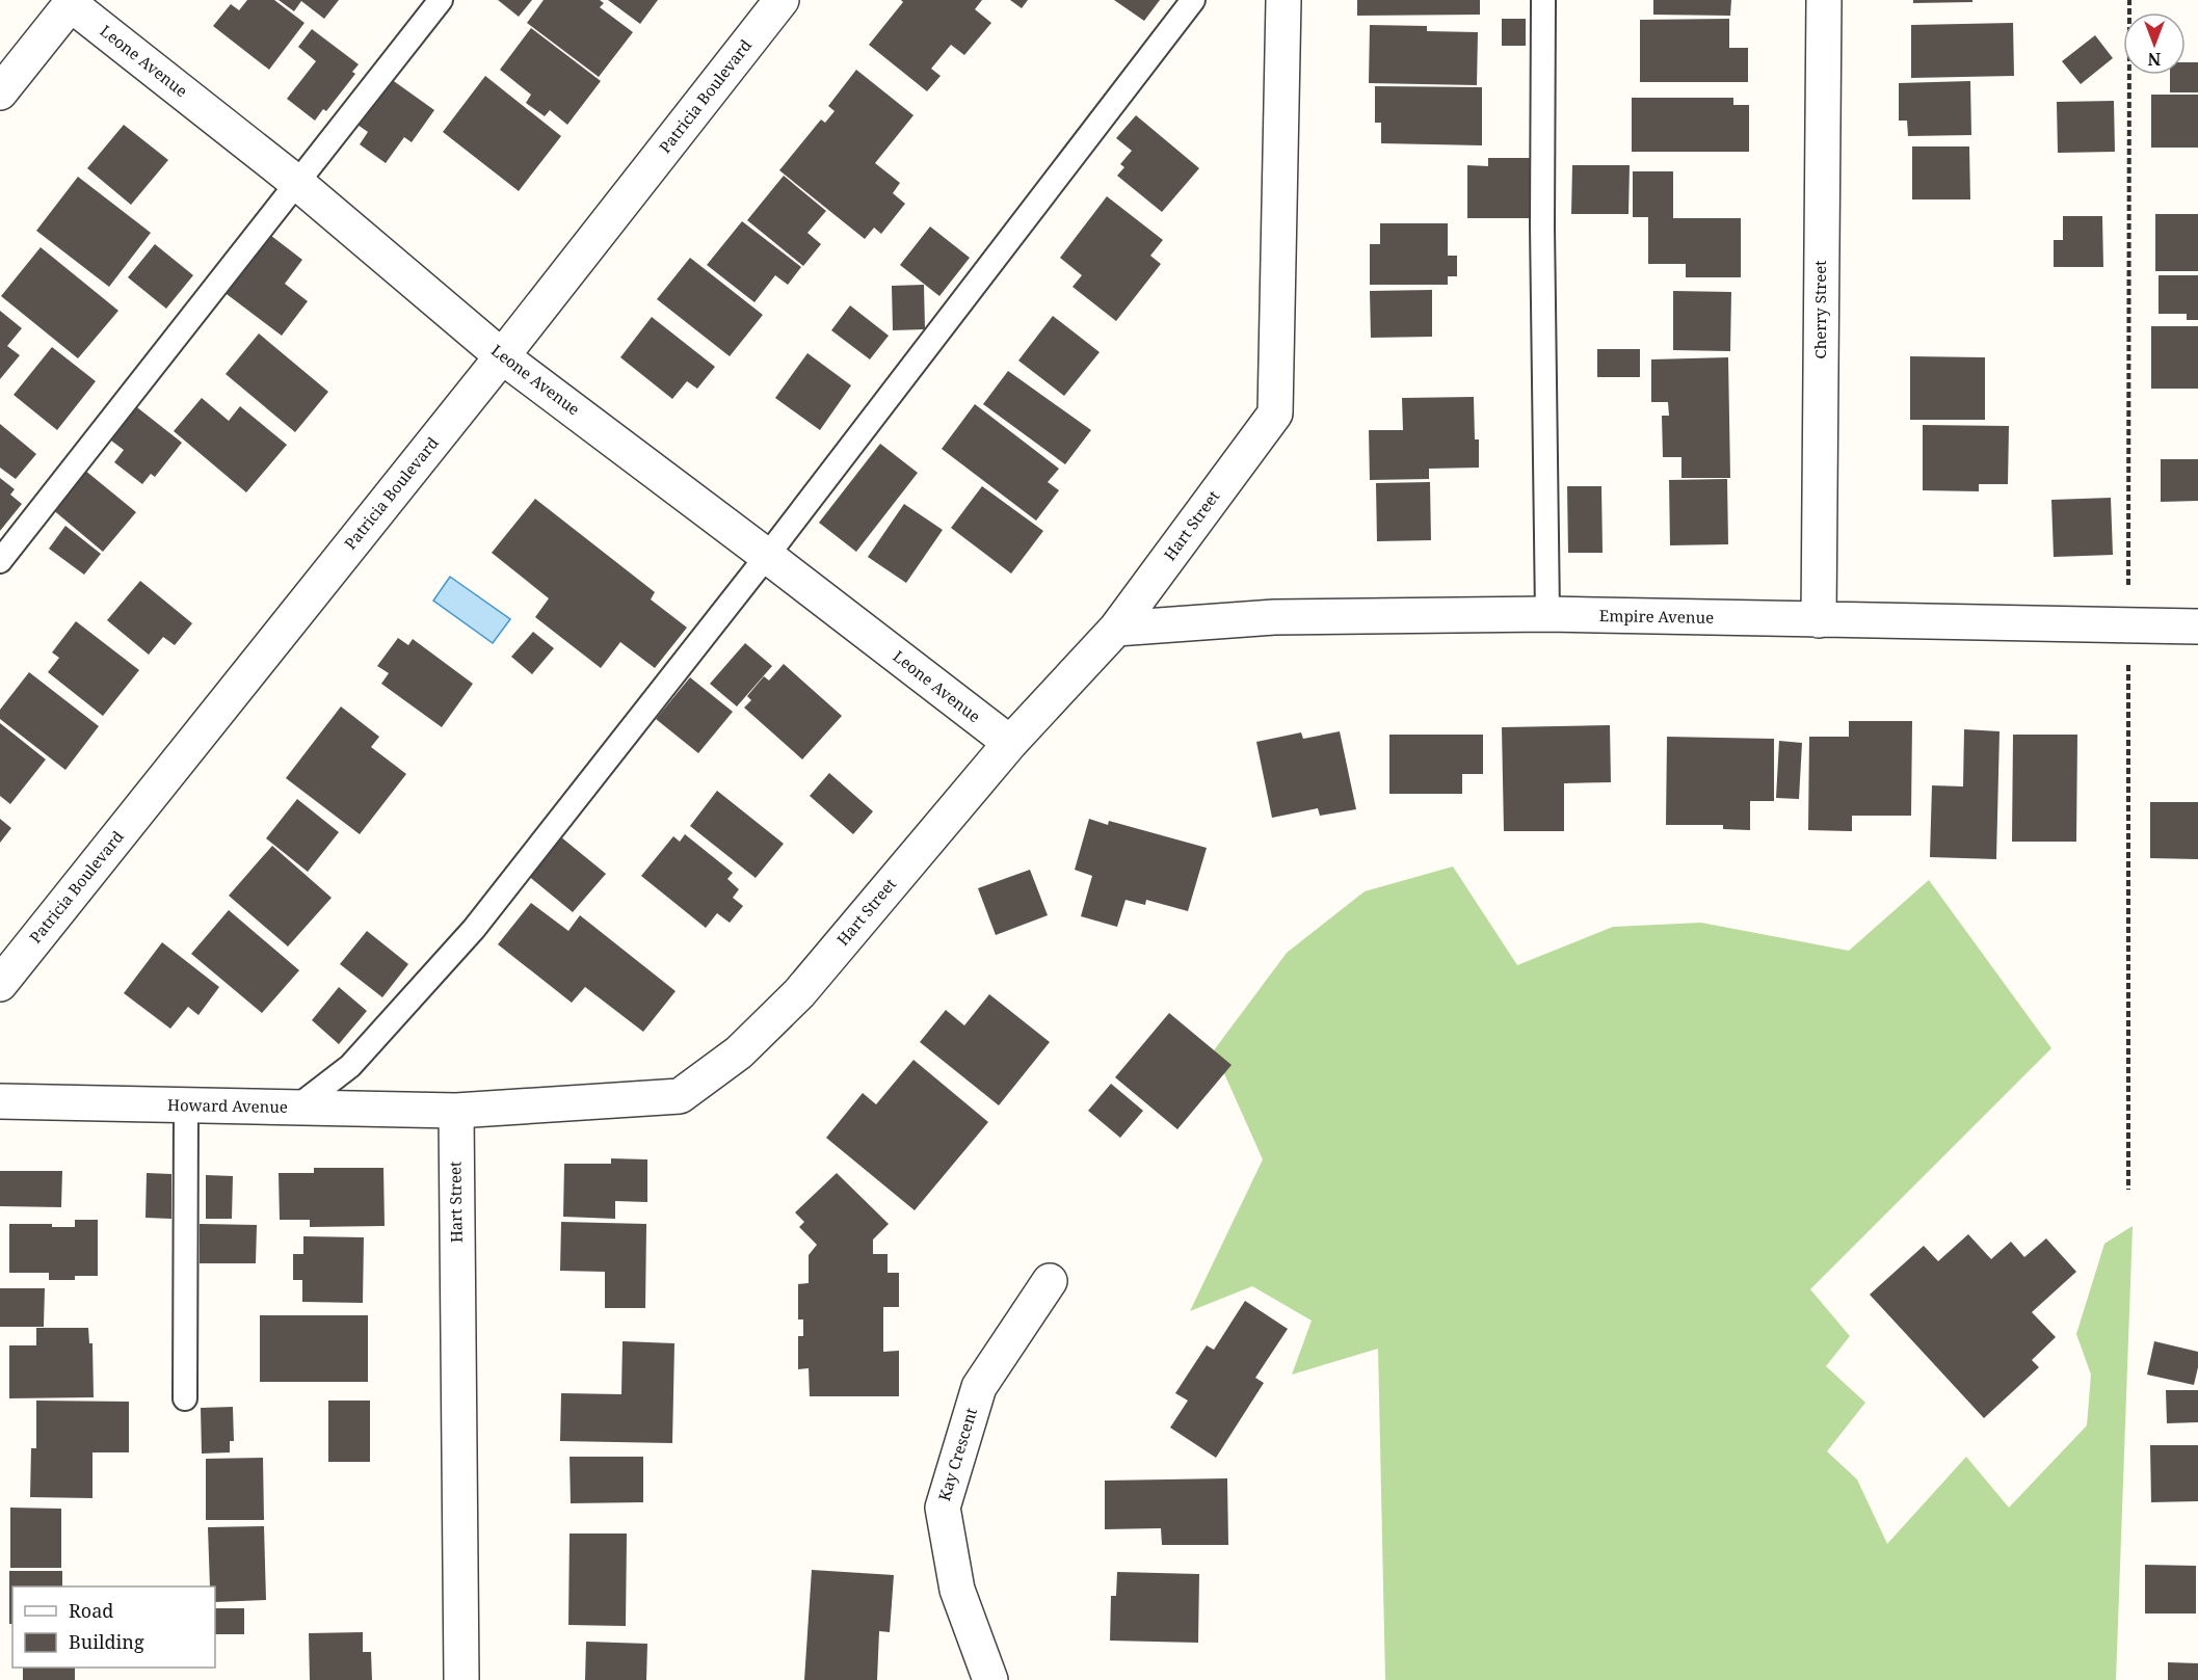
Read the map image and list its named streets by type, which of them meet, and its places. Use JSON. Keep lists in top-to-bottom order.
{
  "streets": {
    "street": [
      "Leone Avenue",
      "Patricia Boulevard",
      "Cherry Street",
      "Hart Street",
      "Empire Avenue",
      "Howard Avenue",
      "Kay Crescent"
    ]
  },
  "crossings": [
    ["Leone Avenue", "Patricia Boulevard"],
    ["Leone Avenue", "Hart Street"],
    ["Cherry Street", "Empire Avenue"],
    ["Hart Street", "Empire Avenue"],
    ["Hart Street", "Howard Avenue"]
  ],
  "legend": ["Road", "Building"],
  "north": "bottom"
}
